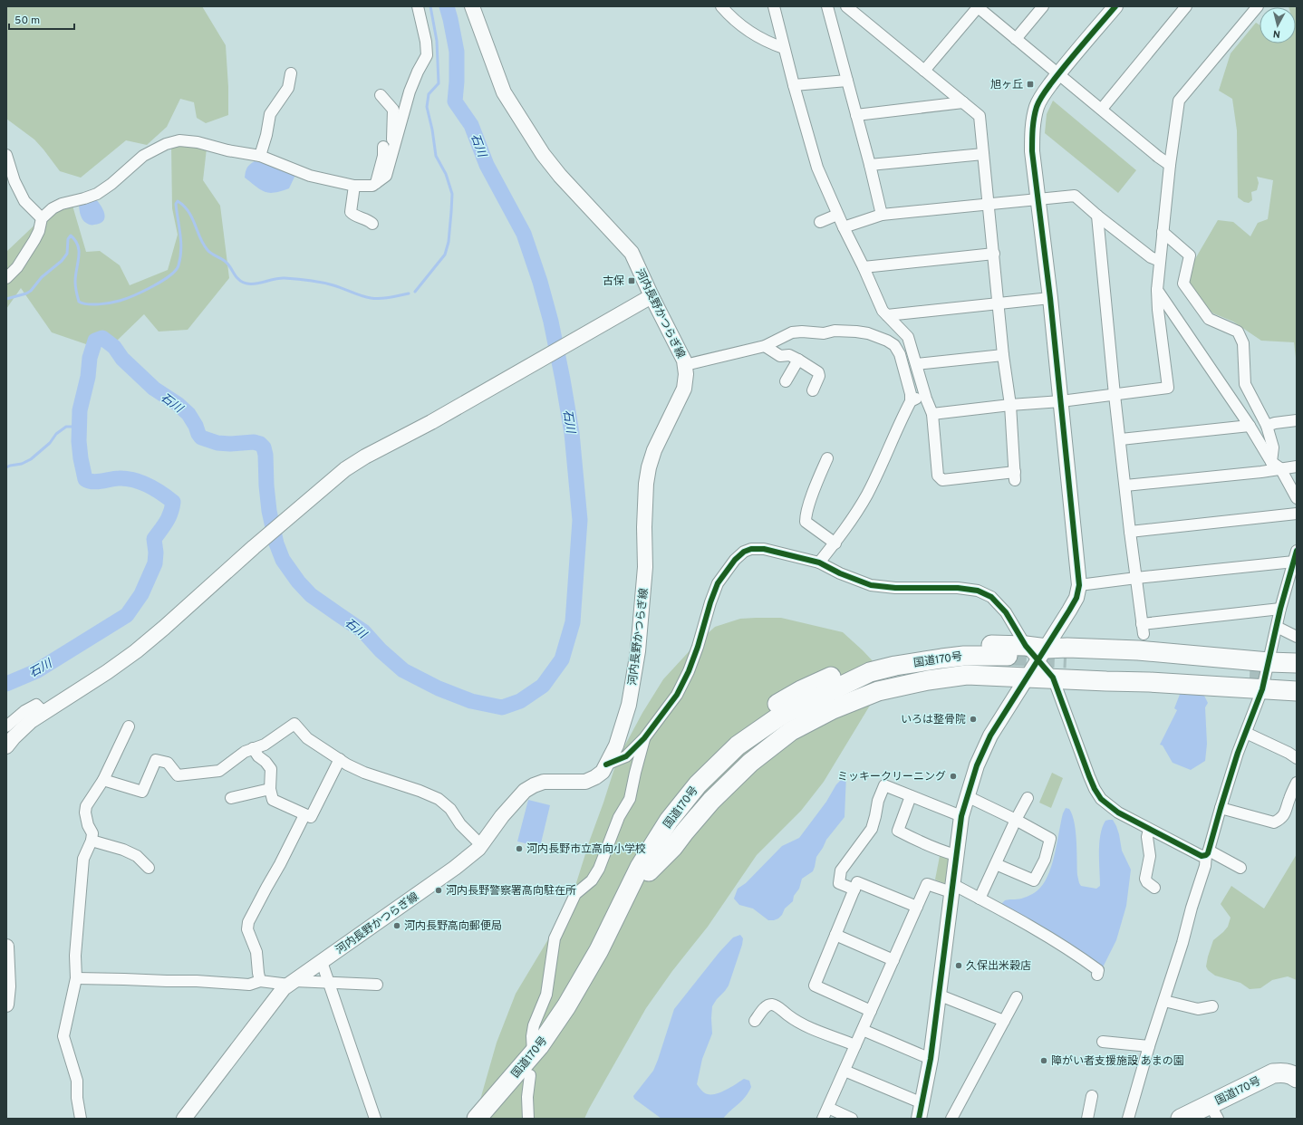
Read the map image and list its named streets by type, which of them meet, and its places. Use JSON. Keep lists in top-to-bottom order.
{
  "streets": {
    "highway": ["国道170号"],
    "street": ["河内長野かつらぎ線"]
  },
  "water": ["石川"],
  "places": {
    "transit": ["旭ヶ丘", "古保"],
    "other": [
      "いろは整骨院",
      "ミッキークリーニング",
      "河内長野市立高向小学校",
      "河内長野警察署高向駐在所",
      "河内長野高向郵便局",
      "久保出米穀店",
      "障がい者支援施設 あまの園"
    ]
  },
  "scale_bar": "50 m",
  "north": "bottom"
}
